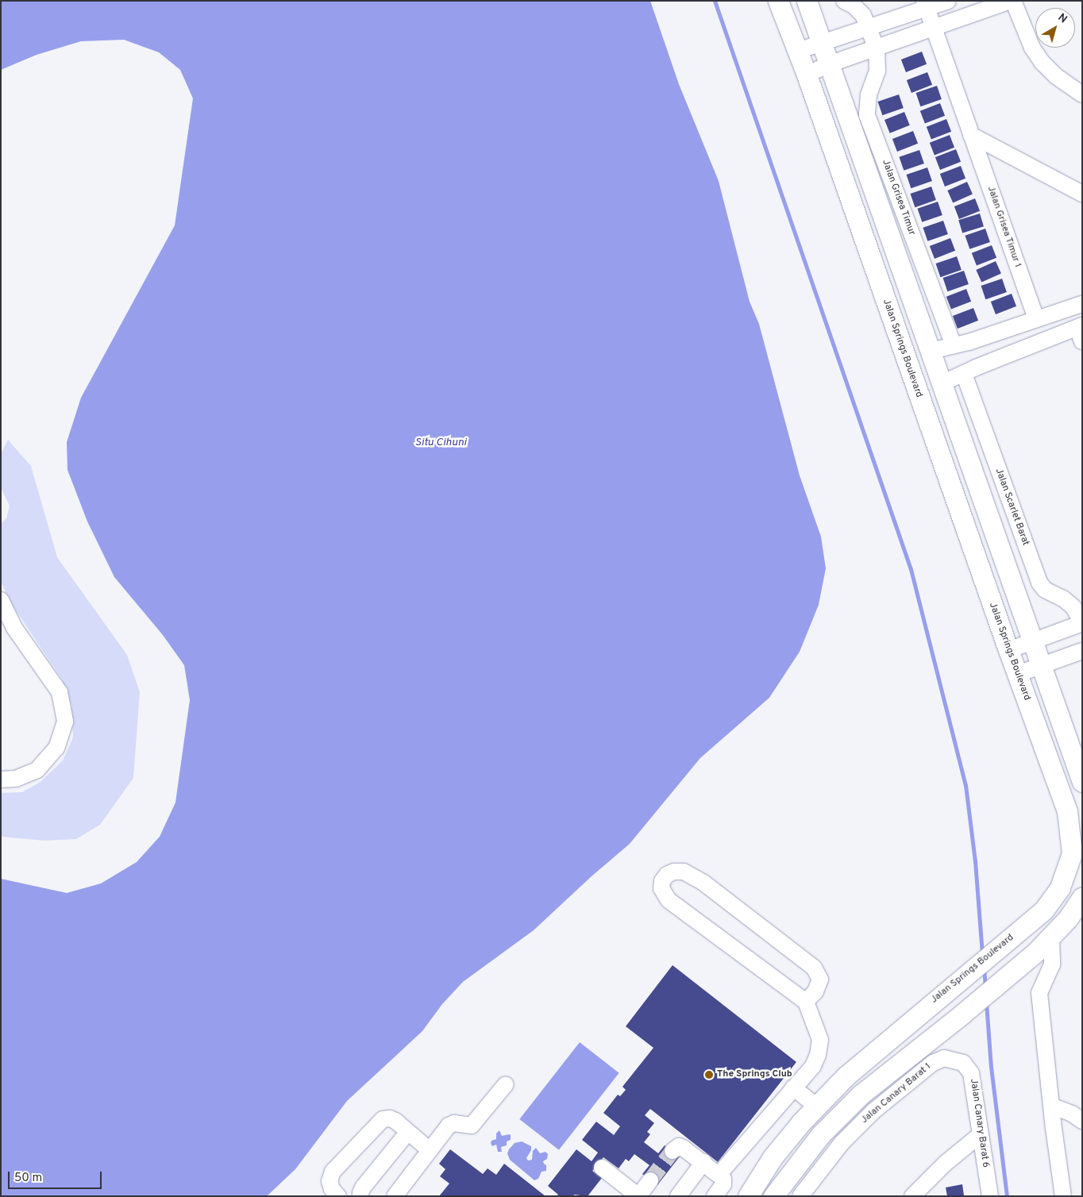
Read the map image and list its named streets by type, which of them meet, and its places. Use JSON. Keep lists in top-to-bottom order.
{
  "streets": {
    "main road": ["Jalan Springs Boulevard"],
    "street": [
      "Jalan Grisea Timur",
      "Jalan Grisea Timur 1",
      "Jalan Scarlet Barat",
      "Jalan Canary Barat 1",
      "Jalan Canary Barat 6"
    ]
  },
  "crossings": [
    ["Jalan Canary Barat 1", "Jalan Canary Barat 6"]
  ],
  "water": ["Situ Cihuni"],
  "places": ["The Springs Club"],
  "scale_bar": "50 m",
  "north": "top right"
}
